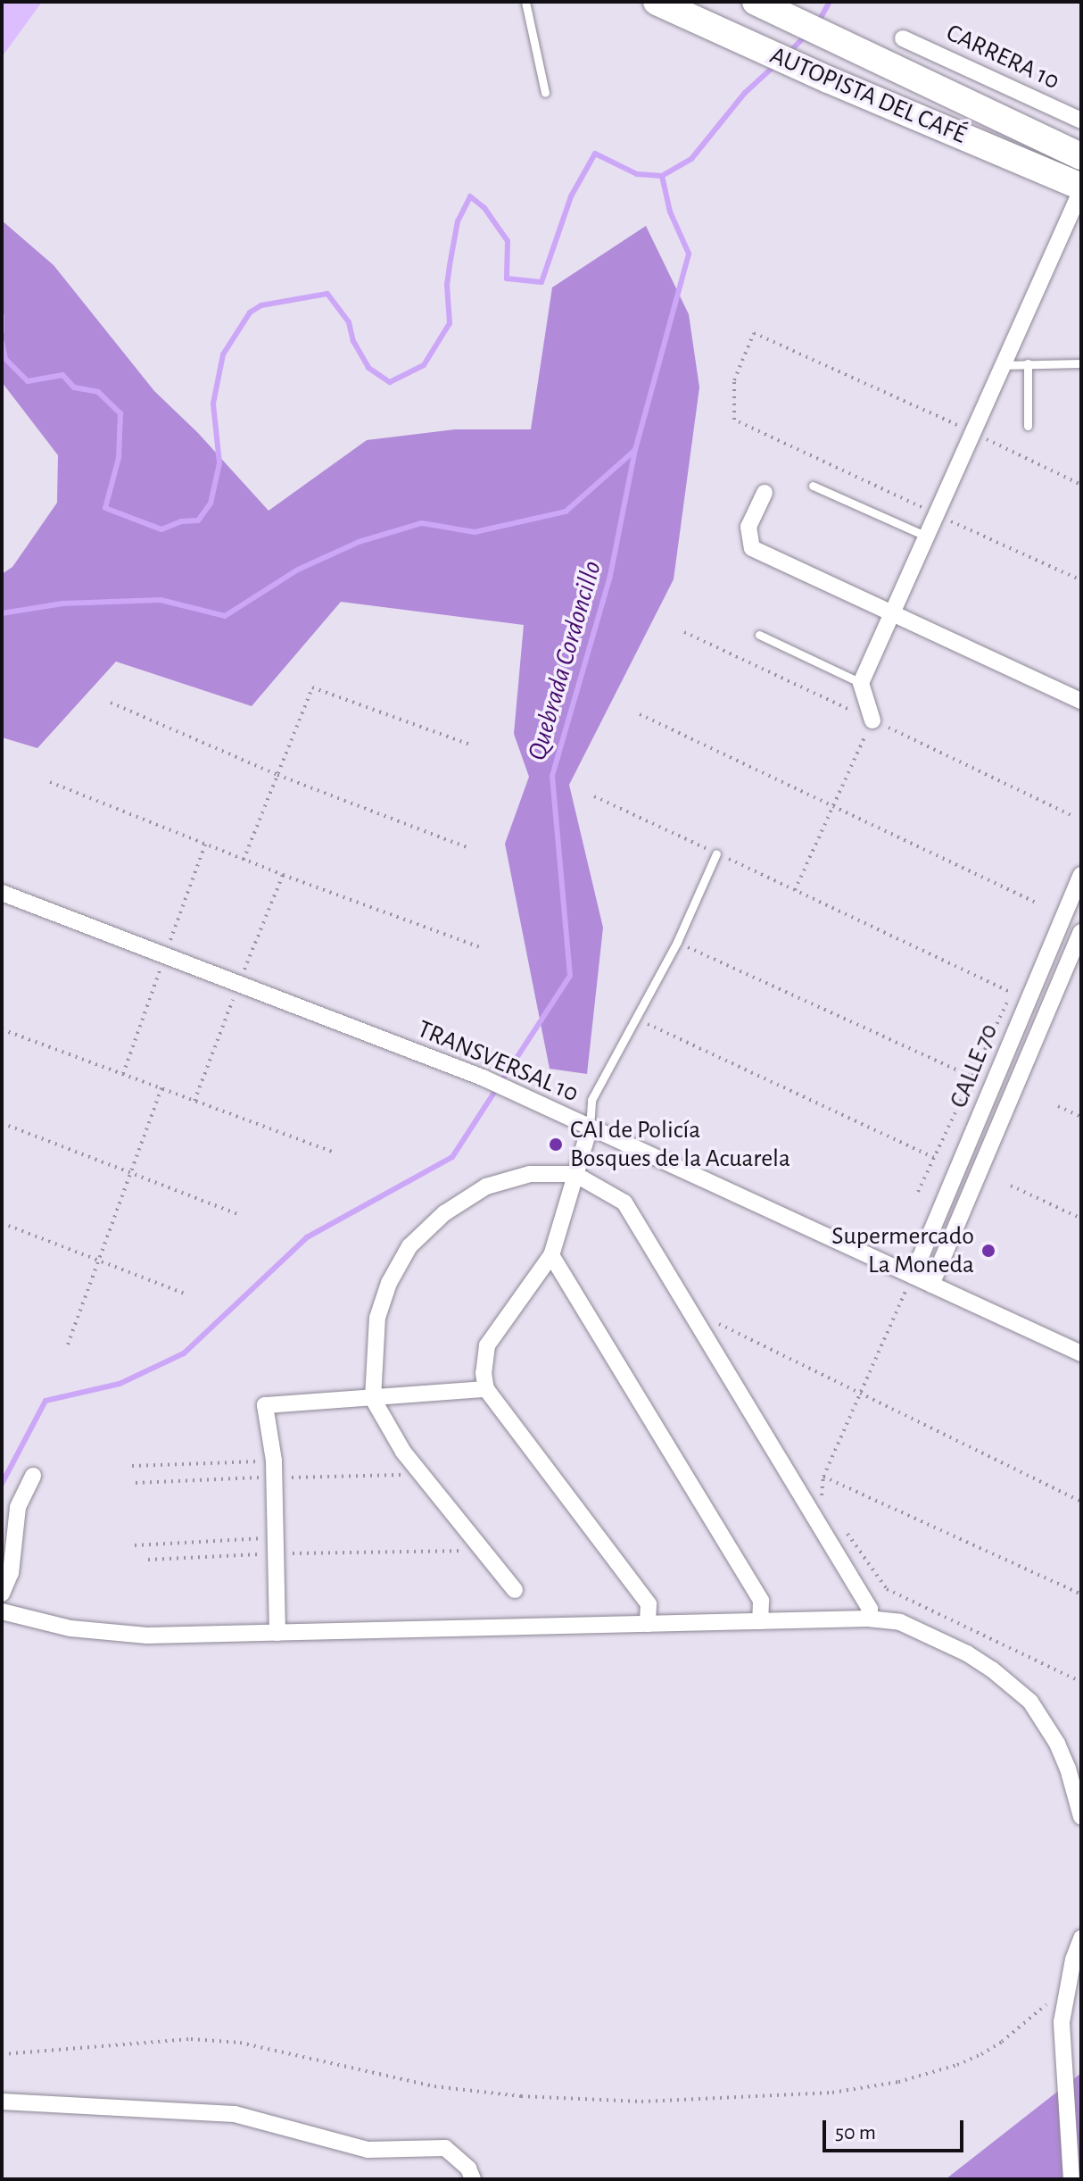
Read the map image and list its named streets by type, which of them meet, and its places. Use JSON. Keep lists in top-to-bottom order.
{
  "streets": {
    "highway": ["AUTOPISTA DEL CAFÉ"],
    "street": ["CARRERA 10", "TRANSVERSAL 10", "CALLE 70"]
  },
  "crossings": [
    ["TRANSVERSAL 10", "CALLE 70"]
  ],
  "water": ["Quebrada Cordoncillo"],
  "places": ["CAI de Policía Bosques de la Acuarela", "Supermercado La Moneda"],
  "scale_bar": "50 m"
}
